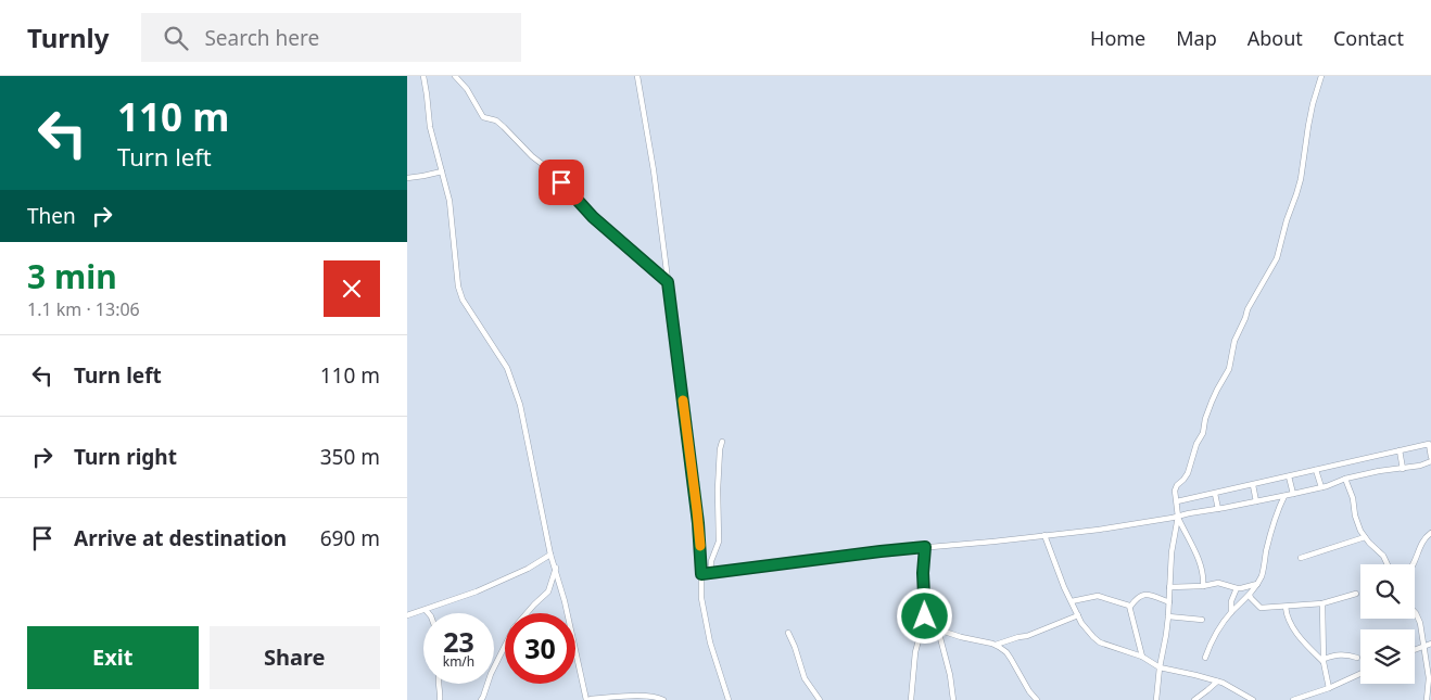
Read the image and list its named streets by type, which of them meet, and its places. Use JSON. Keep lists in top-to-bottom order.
{
  "page": {
    "header": "Turnly",
    "search": "Search here",
    "nav": [
      "Home",
      "Map",
      "About",
      "Contact"
    ],
    "turn": ["110 m", "Turn left"],
    "then": "Then",
    "heading": ["3 min", "1.1 km · 13:06"],
    "list": [
      {
        "name": "Turn left",
        "value": "110 m"
      },
      {
        "name": "Turn right",
        "value": "350 m"
      },
      {
        "name": "Arrive at destination",
        "value": "690 m"
      }
    ],
    "speed": "23 km/h",
    "limit": "30",
    "buttons": ["Exit", "Share"]
  }
}
